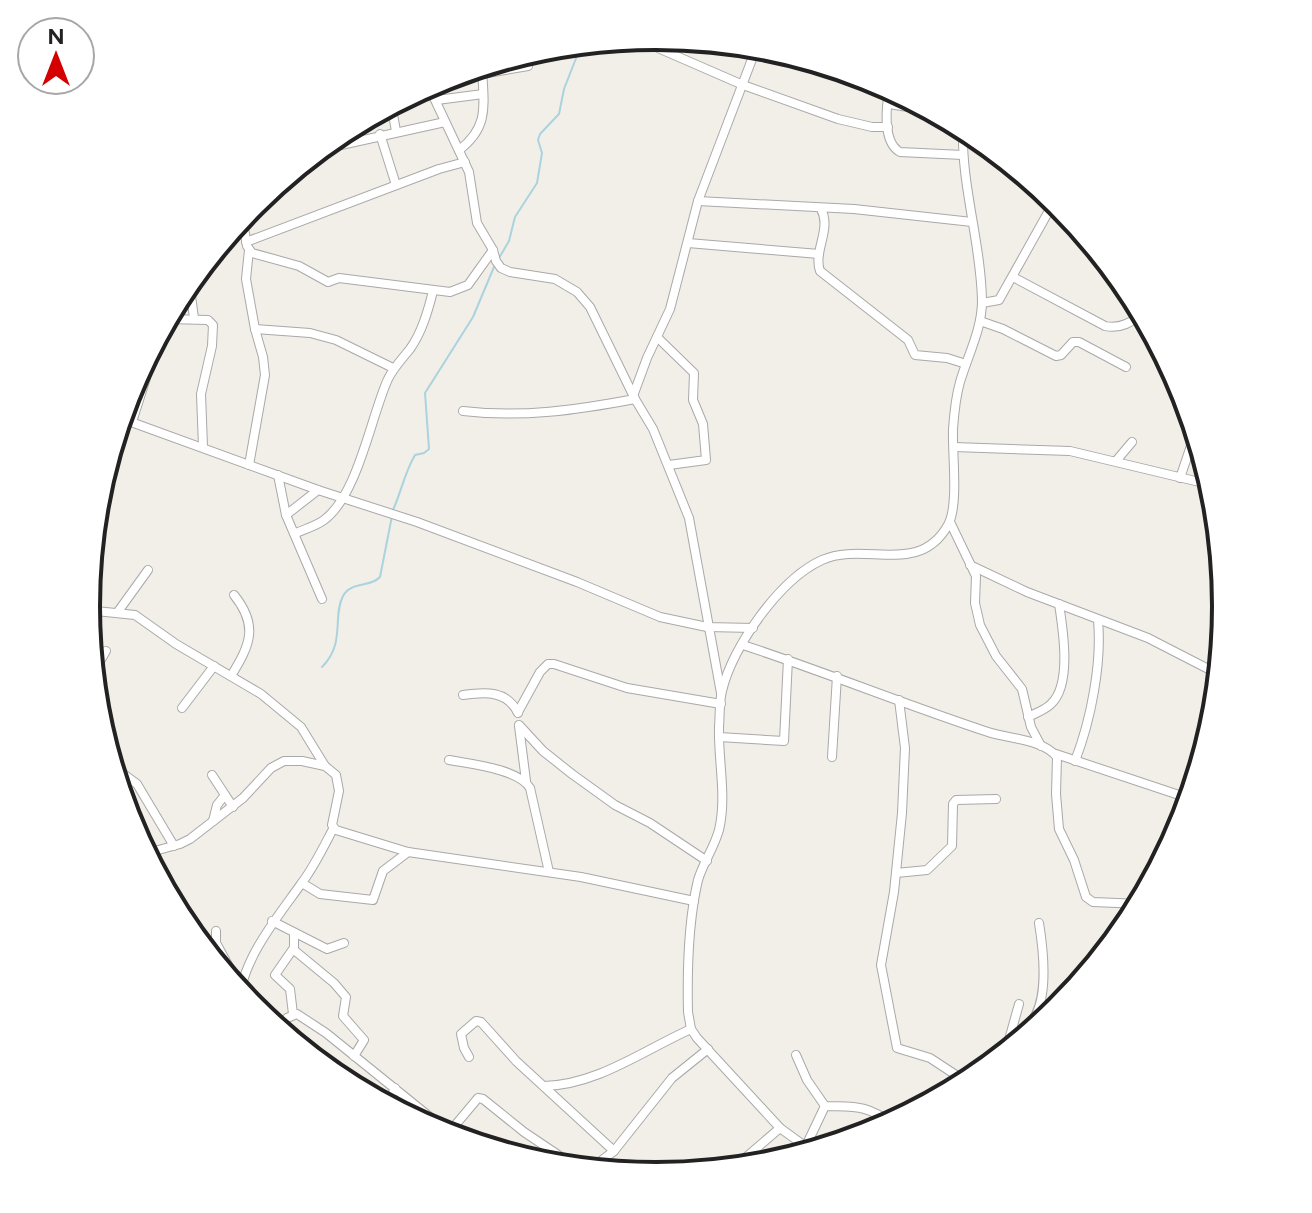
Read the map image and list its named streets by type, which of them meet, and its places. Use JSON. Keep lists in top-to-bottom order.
{
  "north": "top"
}
